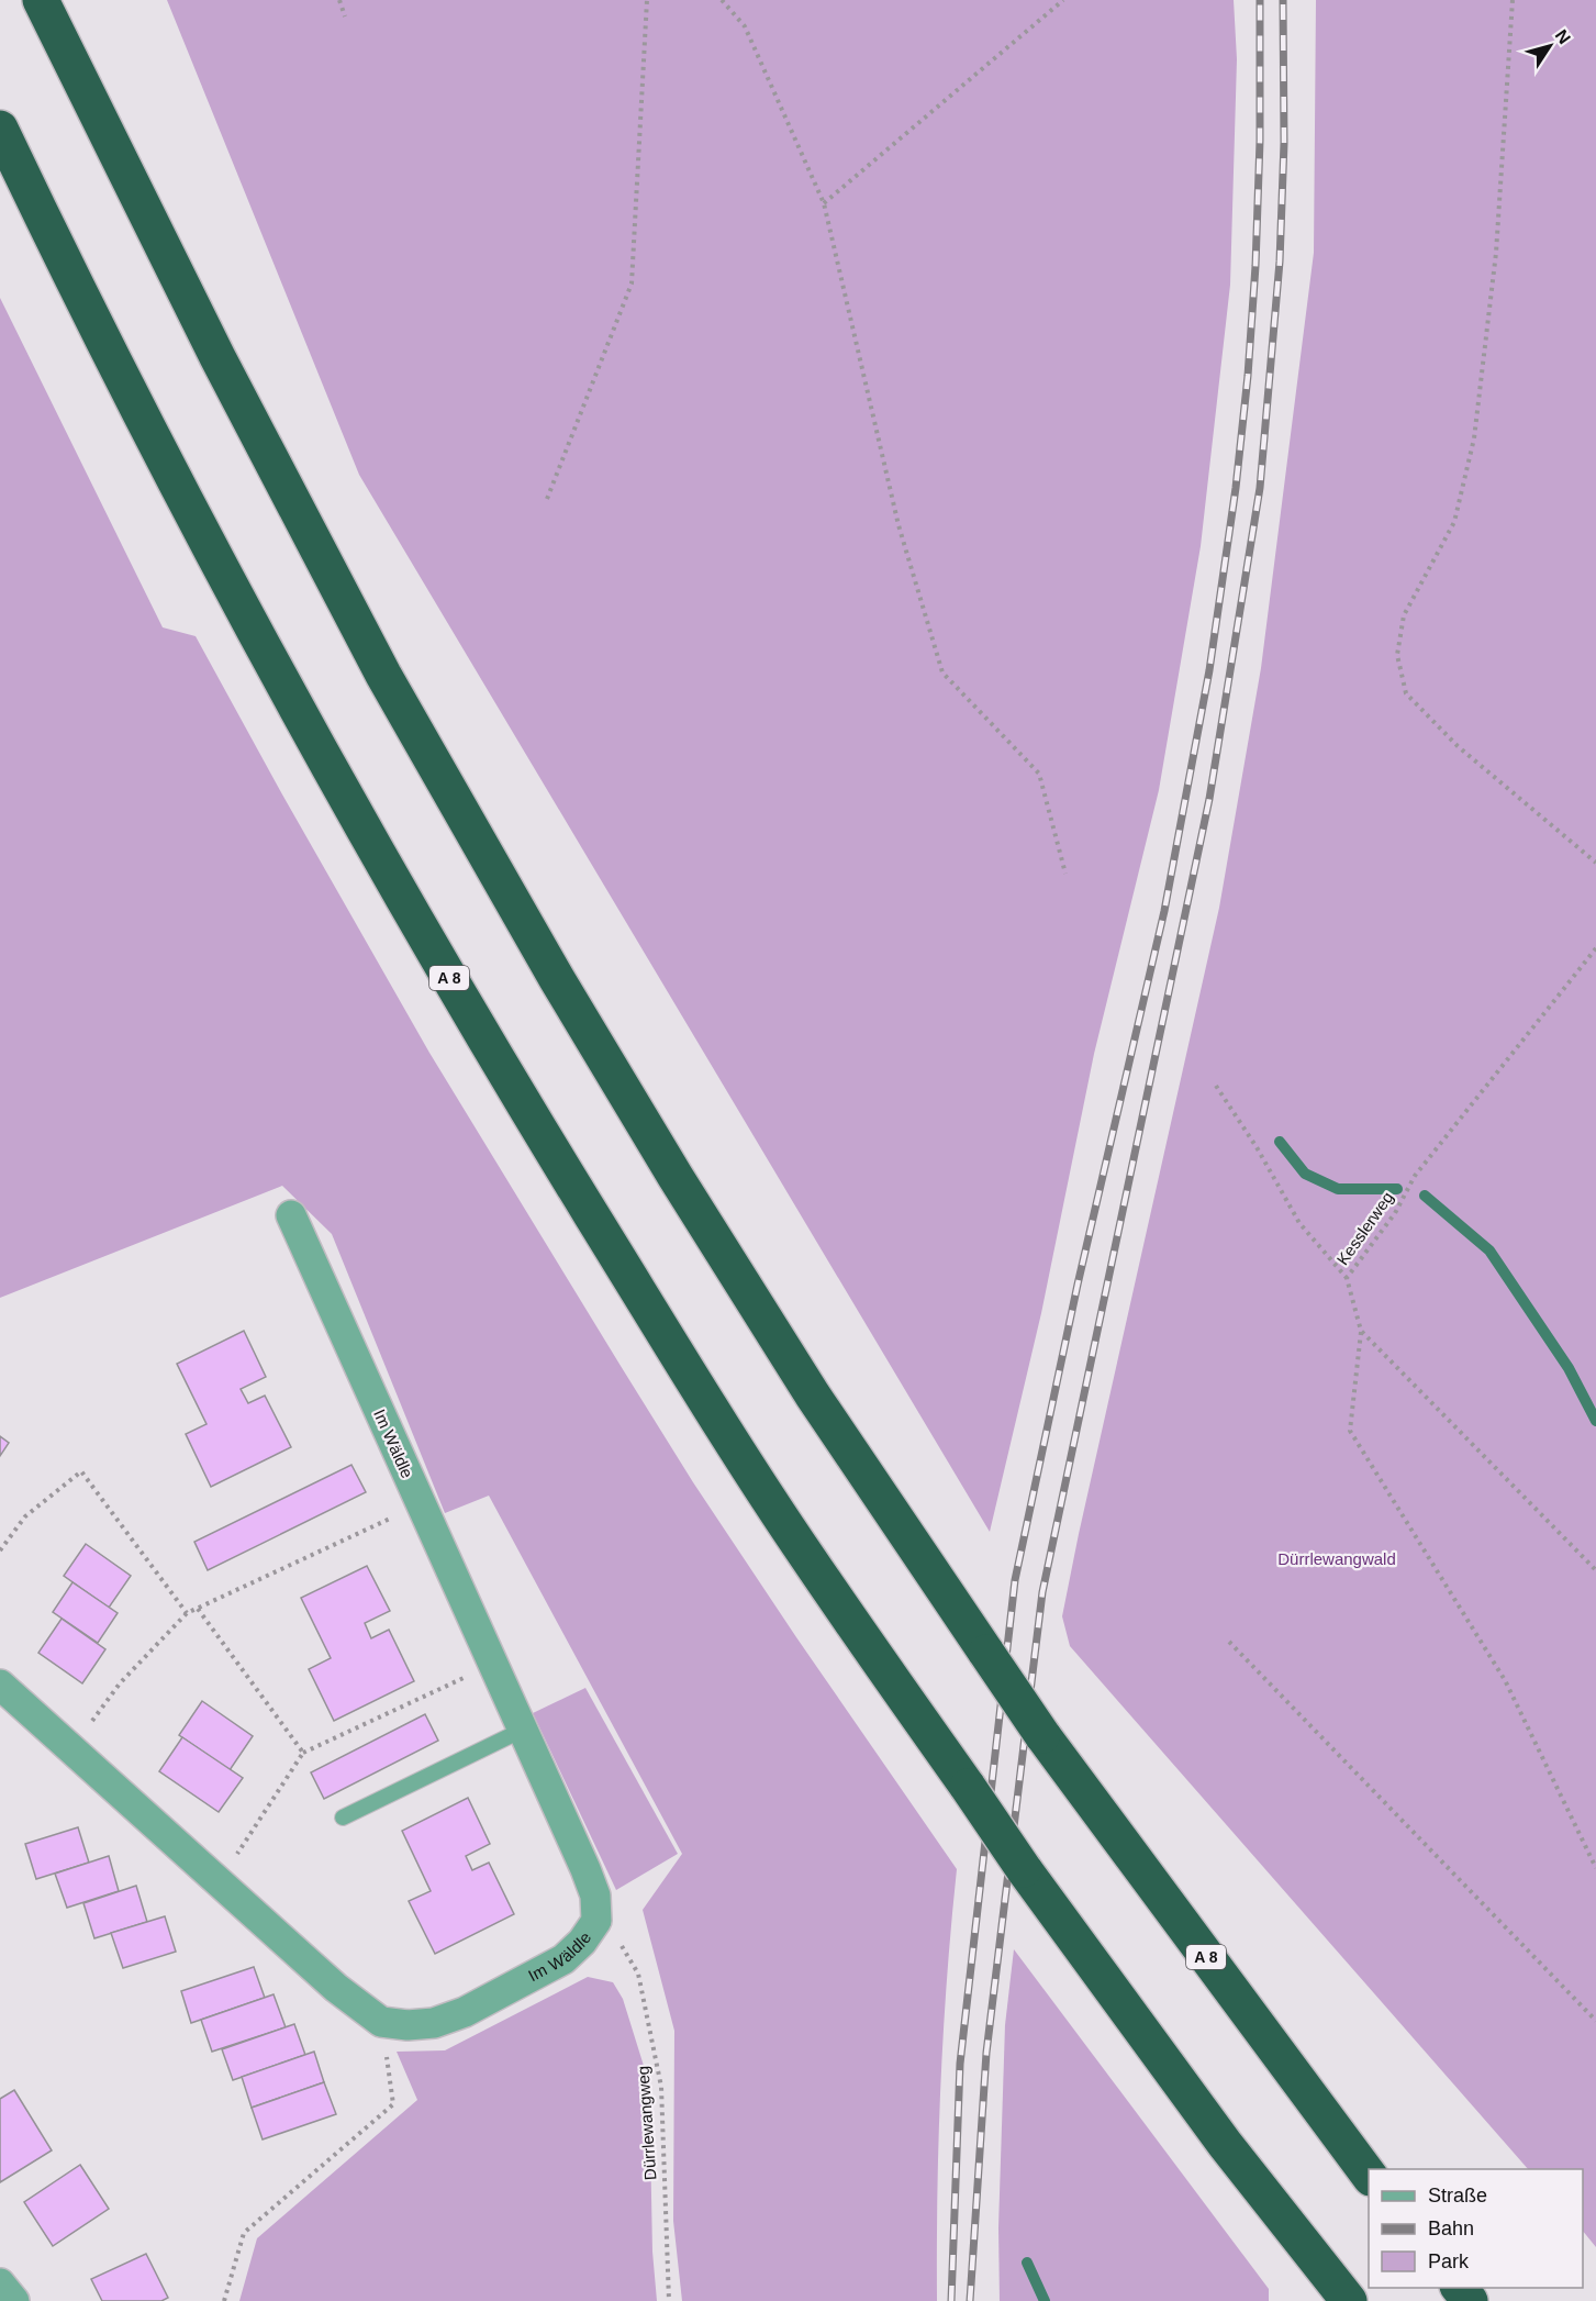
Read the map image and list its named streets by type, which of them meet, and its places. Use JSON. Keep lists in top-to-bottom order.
{
  "streets": {
    "highway": ["A 8"],
    "street": ["Im Wäldle"],
    "path": ["Kesslerweg", "Dürrlewangweg"]
  },
  "crossings": [
    ["Im Wäldle", "Dürrlewangweg"]
  ],
  "parks": ["Dürrlewangwald"],
  "legend": ["Straße", "Bahn", "Park"],
  "north": "top right"
}
